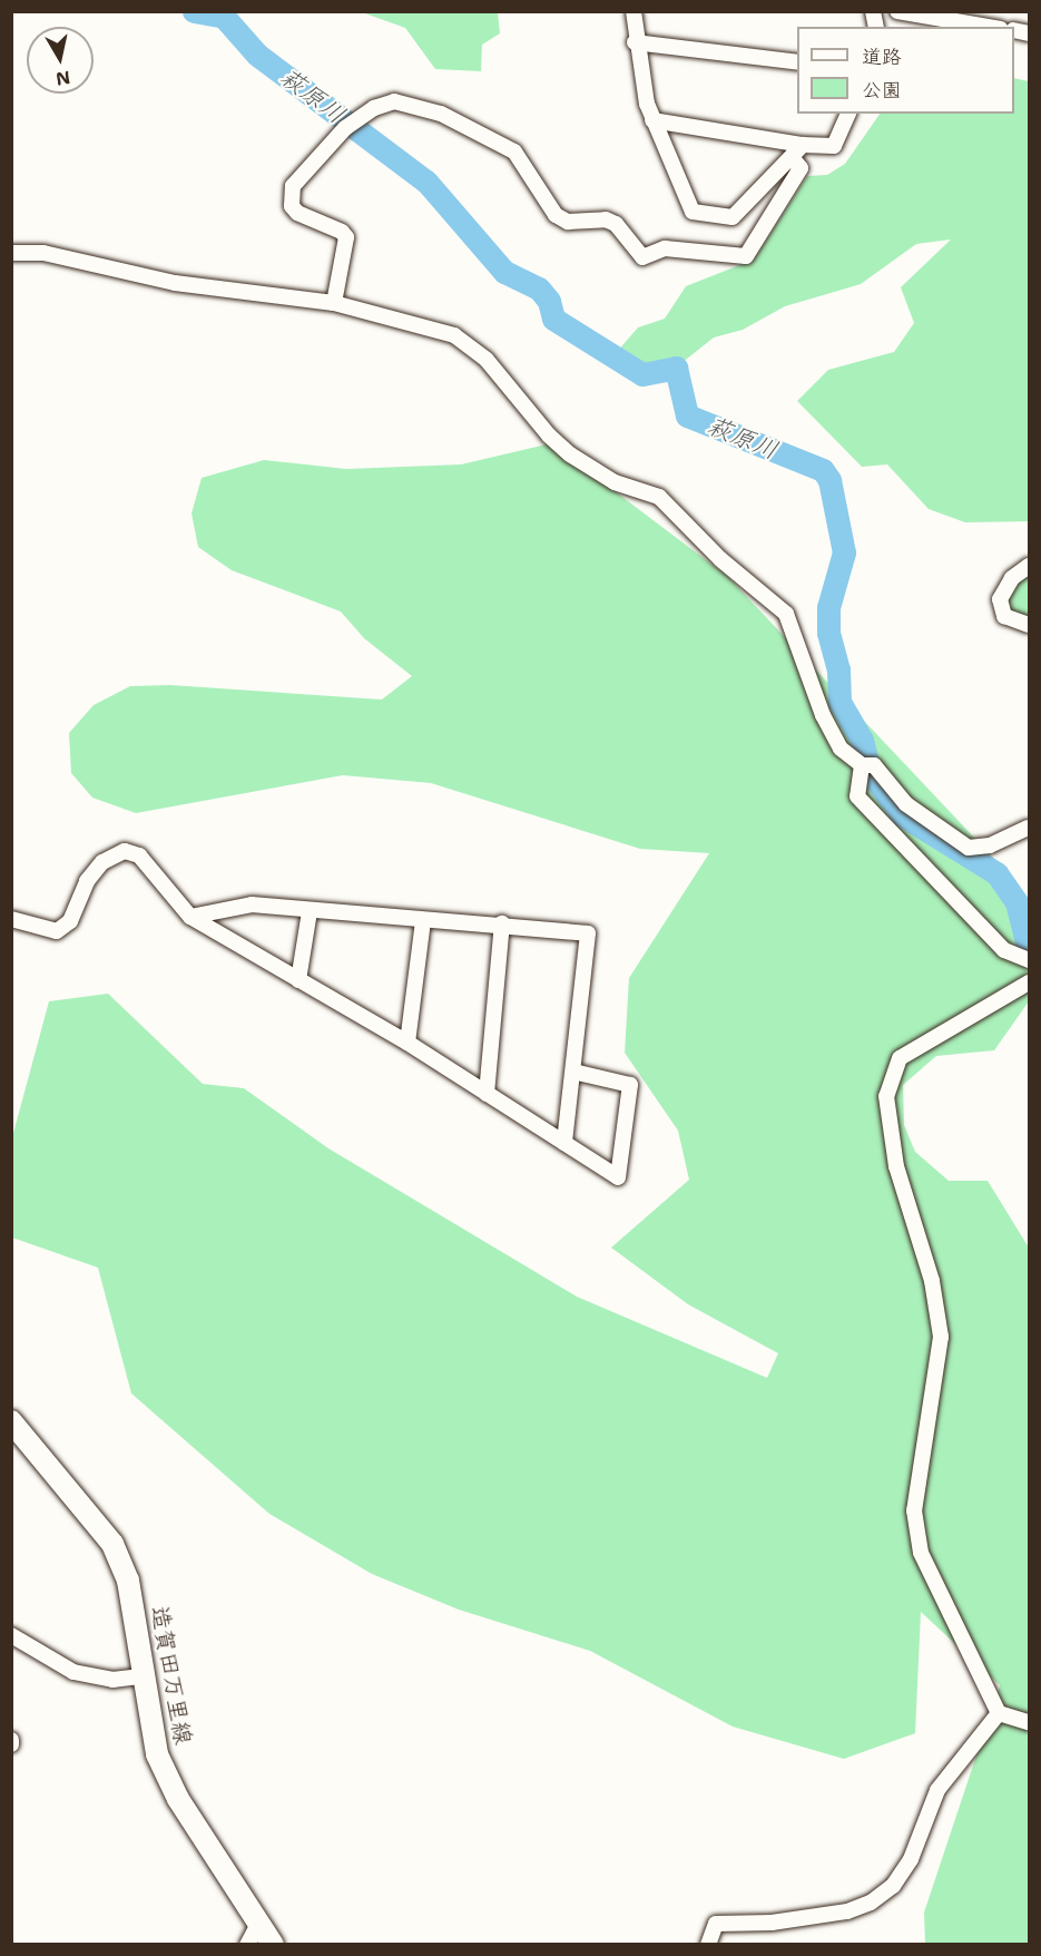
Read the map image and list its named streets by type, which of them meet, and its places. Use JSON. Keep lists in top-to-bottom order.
{
  "streets": {
    "main road": ["造賀田万里線"]
  },
  "water": ["萩原川"],
  "legend": ["道路", "公園"],
  "north": "bottom"
}
